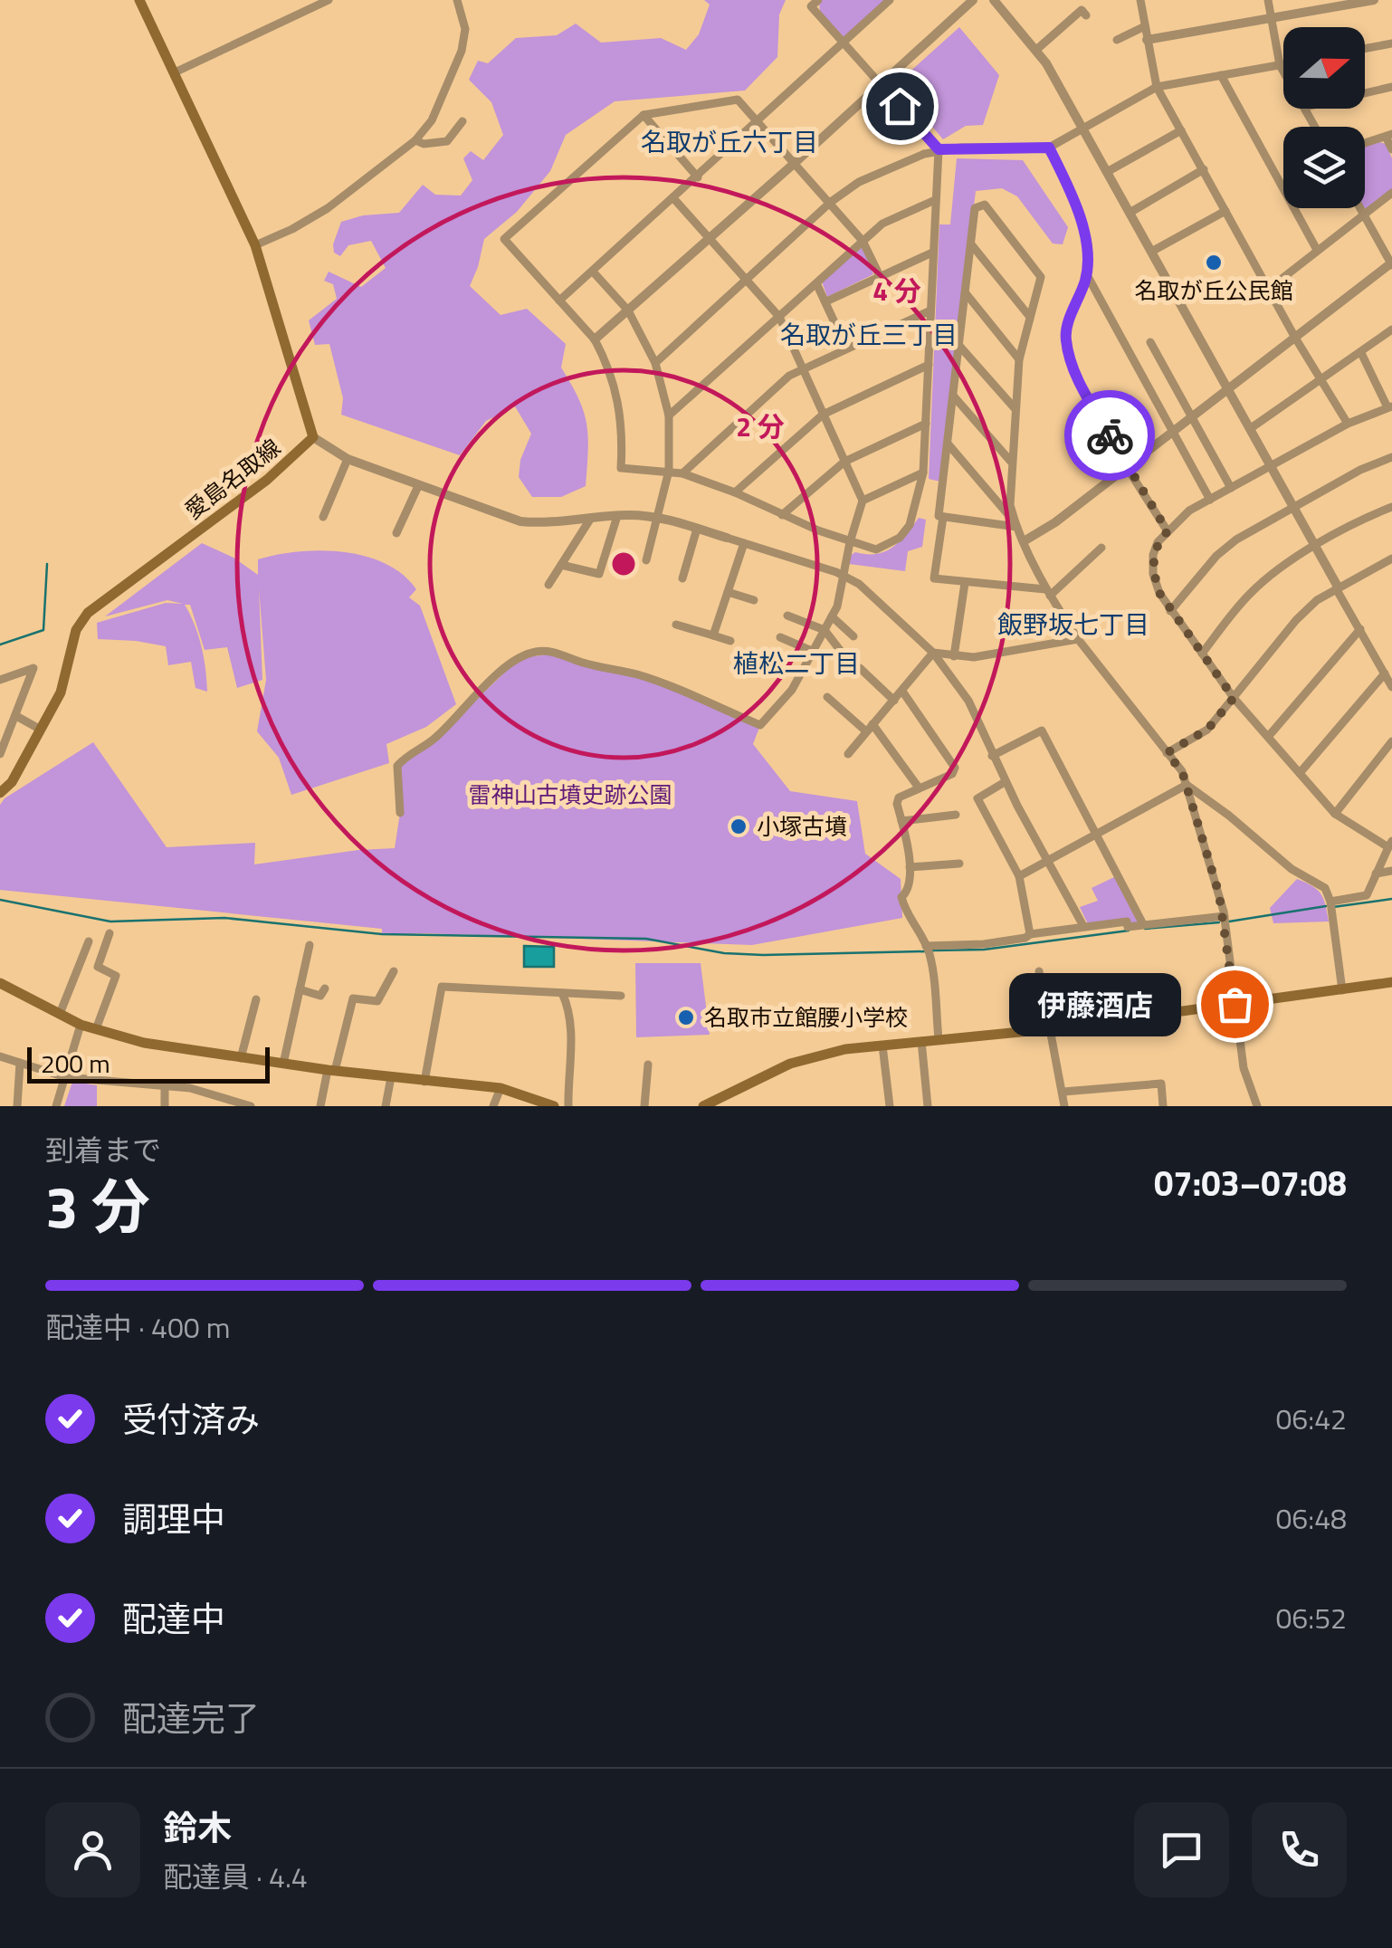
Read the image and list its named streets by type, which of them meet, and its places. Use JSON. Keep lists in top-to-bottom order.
{
  "streets": {
    "main road": ["愛島名取線"]
  },
  "districts": [
    "名取が丘六丁目",
    "名取が丘三丁目",
    "飯野坂七丁目",
    "植松二丁目"
  ],
  "parks": ["雷神山古墳史跡公園"],
  "places": [
    "名取が丘公民館",
    "小塚古墳",
    "伊藤酒店",
    "名取市立館腰小学校"
  ],
  "scale_bar": "200 m",
  "north": "right",
  "page": {
    "bubble": "伊藤酒店",
    "scale": "200 m",
    "heading": ["3 分", "到着まで", "07:03–07:08"],
    "panel": ["鈴木", "配達員 · 4.4"],
    "bar": "配達中 · 400 m",
    "list": [
      ["受付済み", "06:42"],
      ["調理中", "06:48"],
      ["配達中", "06:52"],
      "配達完了"
    ]
  },
  "rings": ["4 分", "2 分"]
}
